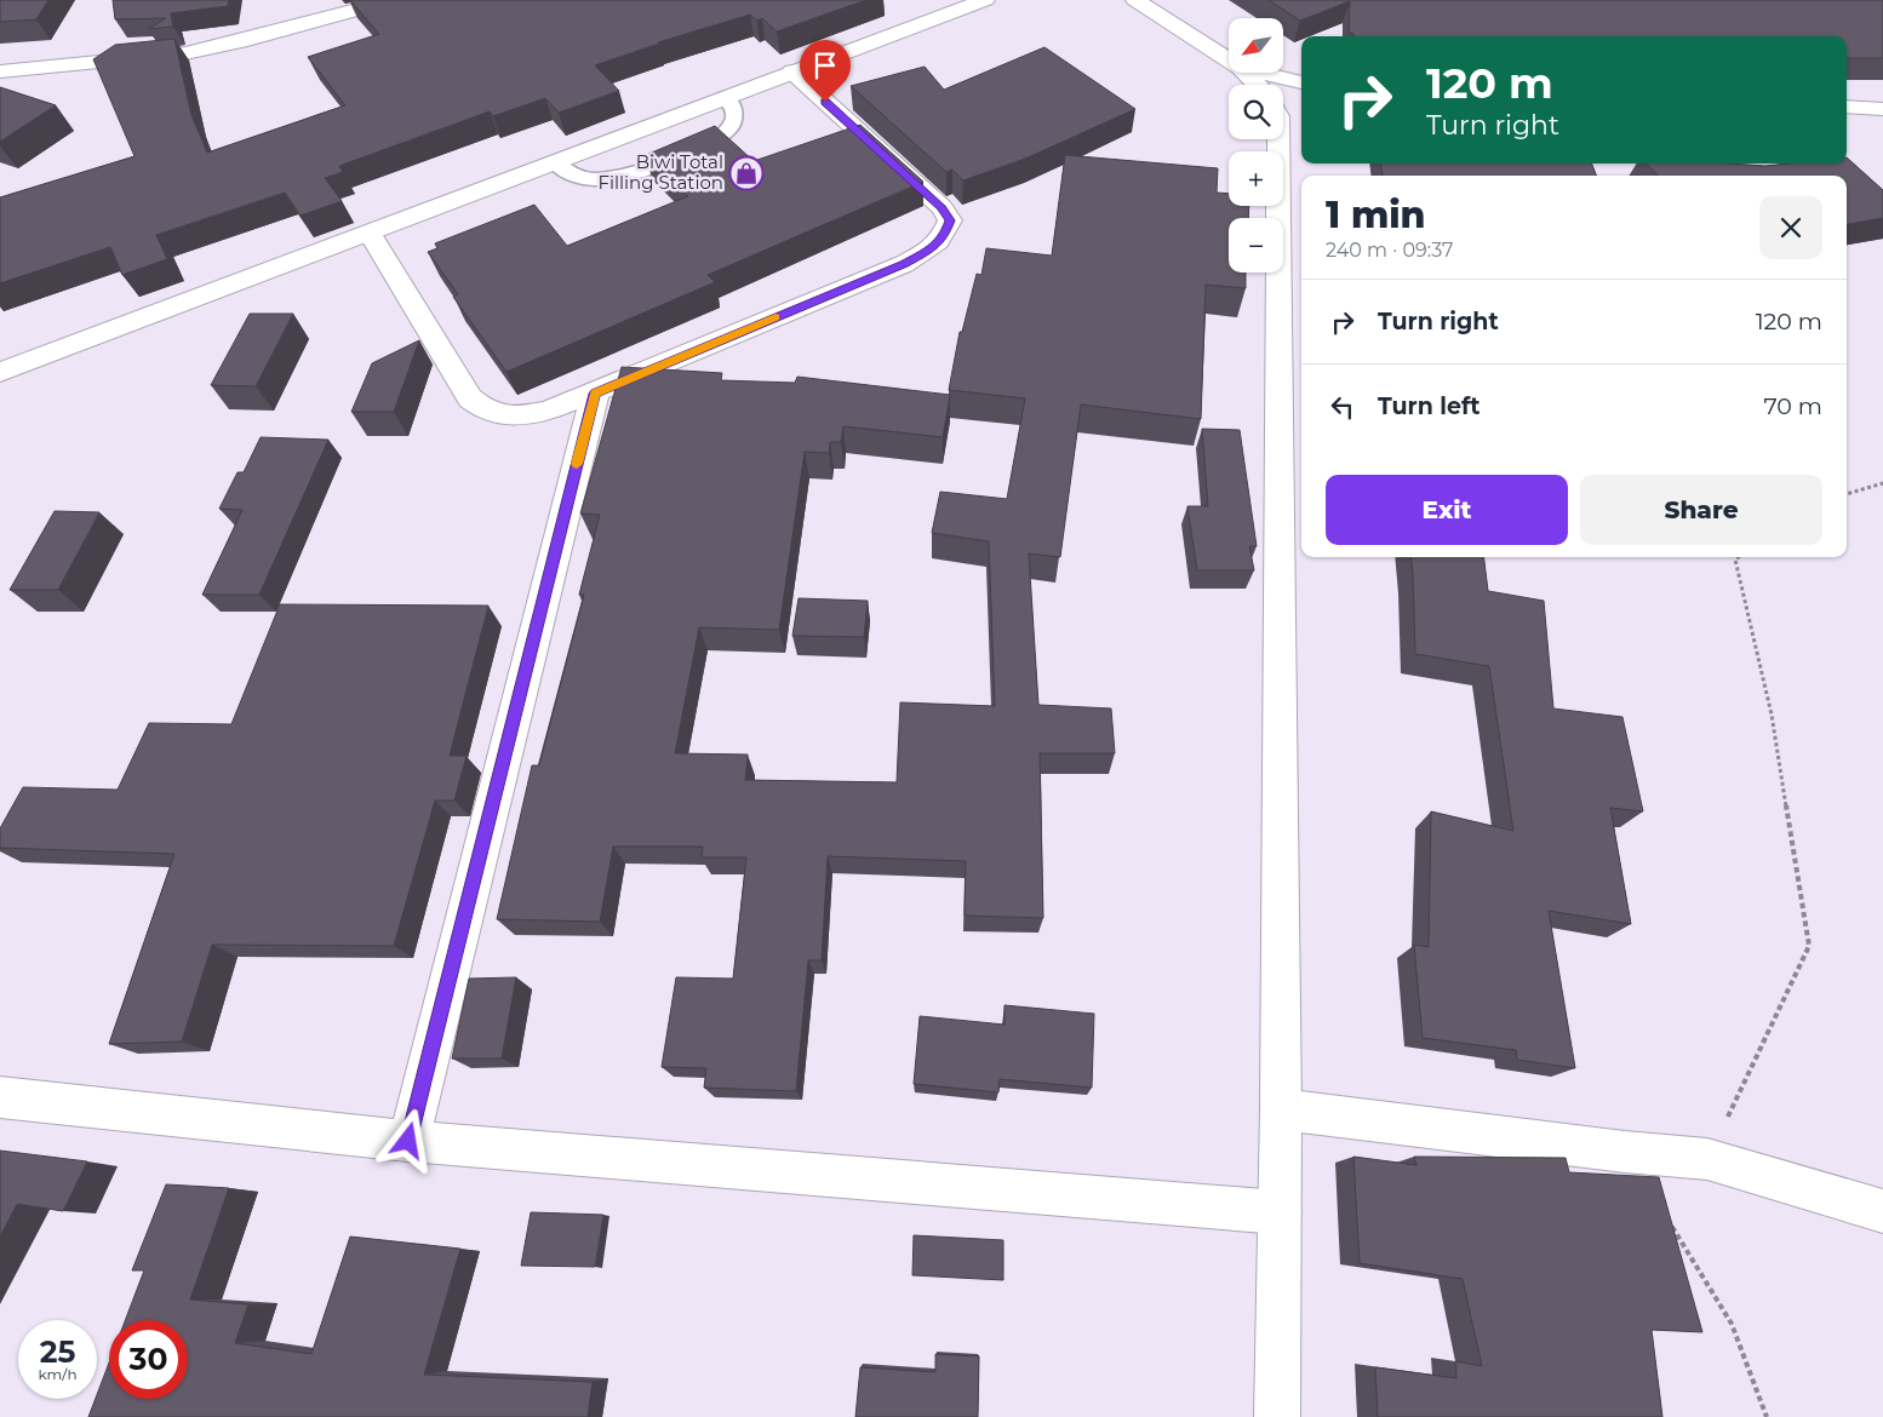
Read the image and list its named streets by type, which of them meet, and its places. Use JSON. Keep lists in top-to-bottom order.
{
  "places": {
    "shop": ["Biwi Total Filling Station"]
  },
  "north": "bottom left",
  "page": {
    "map_buttons": ["+", "−"],
    "turn": ["120 m", "Turn right"],
    "heading": ["1 min", "240 m · 09:37"],
    "list": [
      {
        "name": "Turn right",
        "value": "120 m"
      },
      {
        "name": "Turn left",
        "value": "70 m"
      }
    ],
    "buttons": ["Exit", "Share"],
    "speed": "25 km/h",
    "limit": "30"
  }
}
